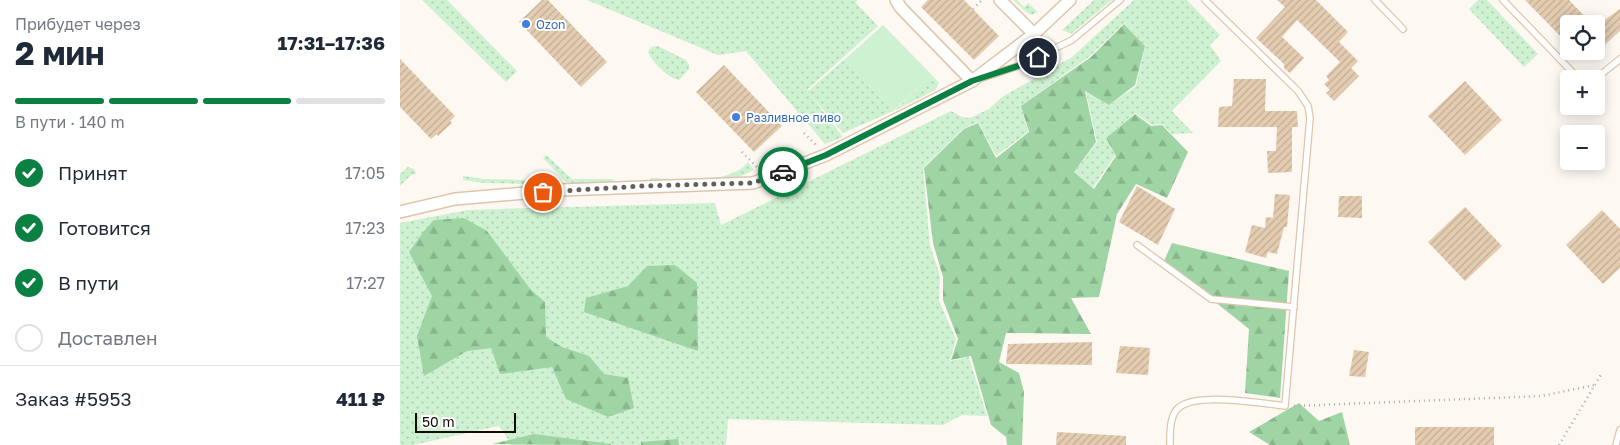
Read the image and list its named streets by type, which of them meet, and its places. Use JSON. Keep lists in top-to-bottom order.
{
  "places": ["Ozon", "Разливное пиво"],
  "scale_bar": "50 m",
  "page": {
    "heading": ["2 мин", "Прибудет через", "17:31–17:36"],
    "panel": ["Заказ #5953", "411 ₽"],
    "map_buttons": ["+", "−"],
    "bar": "В пути · 140 m",
    "list": [
      ["Принят", "17:05"],
      ["Готовится", "17:23"],
      ["В пути", "17:27"],
      "Доставлен"
    ],
    "scale": "50 m"
  }
}
